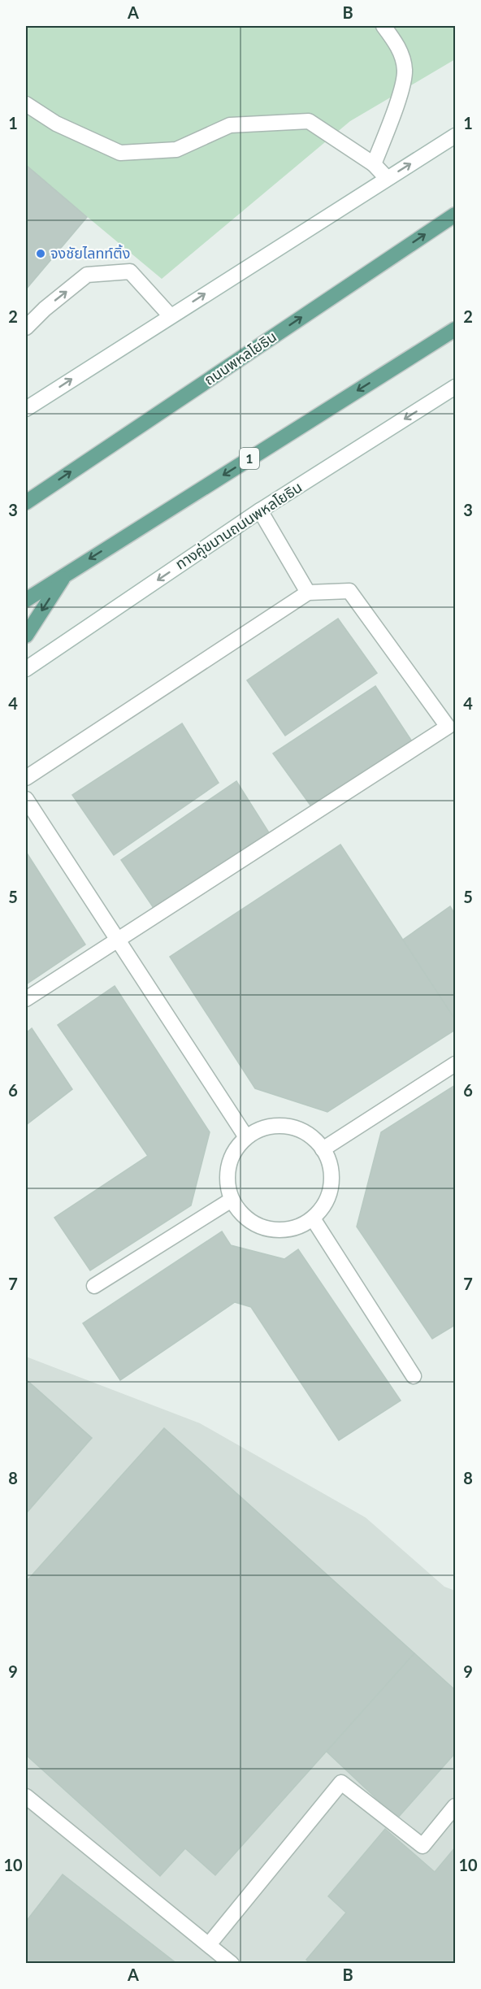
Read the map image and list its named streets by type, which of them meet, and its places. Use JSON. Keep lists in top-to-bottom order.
{
  "streets": {
    "main road": ["ถนนพหลโยธิน", "1", "ทางคู่ขนานถนนพหลโยธิน"]
  },
  "places": ["จงชัยไลทท์ติ้ง"],
  "grid": {
    "columns": ["A", "B"],
    "rows": [
      "1",
      "2",
      "3",
      "4",
      "5",
      "6",
      "7",
      "8",
      "9",
      "10"
    ]
  }
}
